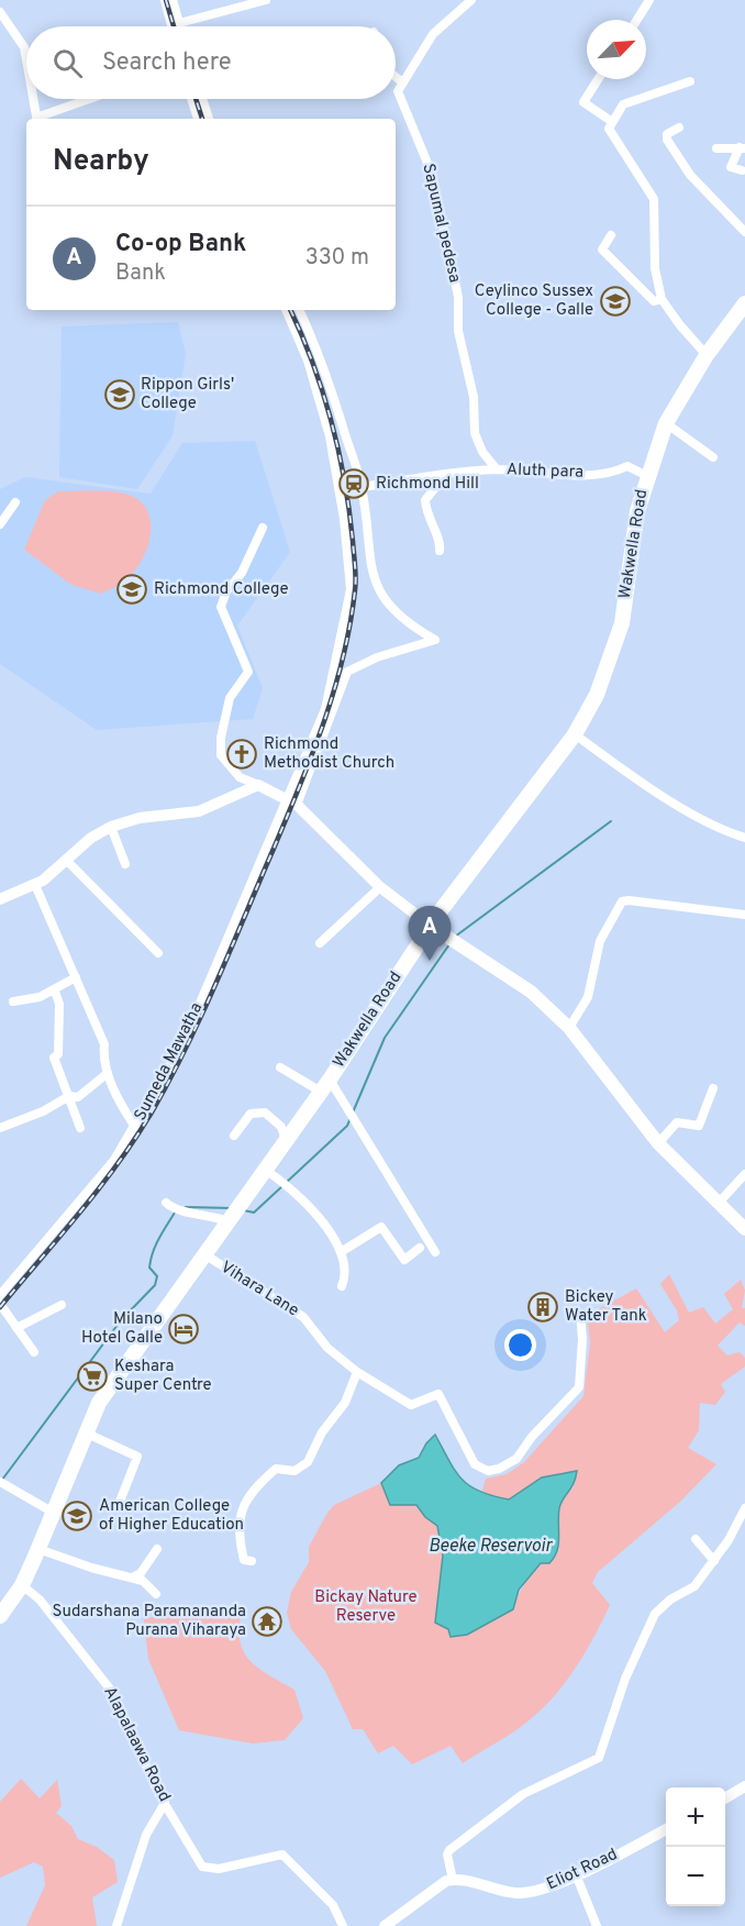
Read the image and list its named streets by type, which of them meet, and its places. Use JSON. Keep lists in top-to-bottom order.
{
  "streets": {
    "main road": ["Wakwella Road"],
    "street": [
      "Sapumal pedesa",
      "Aluth para",
      "Sumeda Mawatha",
      "Vihara Lane",
      "Alapalaawa Road",
      "Eliot Road"
    ]
  },
  "crossings": [
    ["Sapumal pedesa", "Aluth para"],
    ["Aluth para", "Wakwella Road"],
    ["Wakwella Road", "Vihara Lane"],
    ["Wakwella Road", "Alapalaawa Road"]
  ],
  "water": ["Beeke Reservoir"],
  "parks": ["Bickay Nature Reserve"],
  "places": {
    "school or university": [
      "Ceylinco Sussex College - Galle",
      "Rippon Girls' College",
      "Richmond College",
      "American College of Higher Education"
    ],
    "station": ["Richmond Hill"],
    "church": ["Richmond Methodist Church"],
    "building": ["Bickey Water Tank"],
    "hotel": ["Milano Hotel Galle"],
    "supermarket": ["Keshara Super Centre"],
    "temple": ["Sudarshana Paramananda Purana Viharaya"]
  },
  "north": "top right",
  "page": {
    "search": "Search here",
    "heading": "Nearby",
    "list": [
      {
        "mark": "A",
        "name": "Co-op Bank",
        "note": "Bank",
        "value": "330 m"
      }
    ],
    "pins": "A",
    "map_buttons": ["+", "−"]
  }
}
